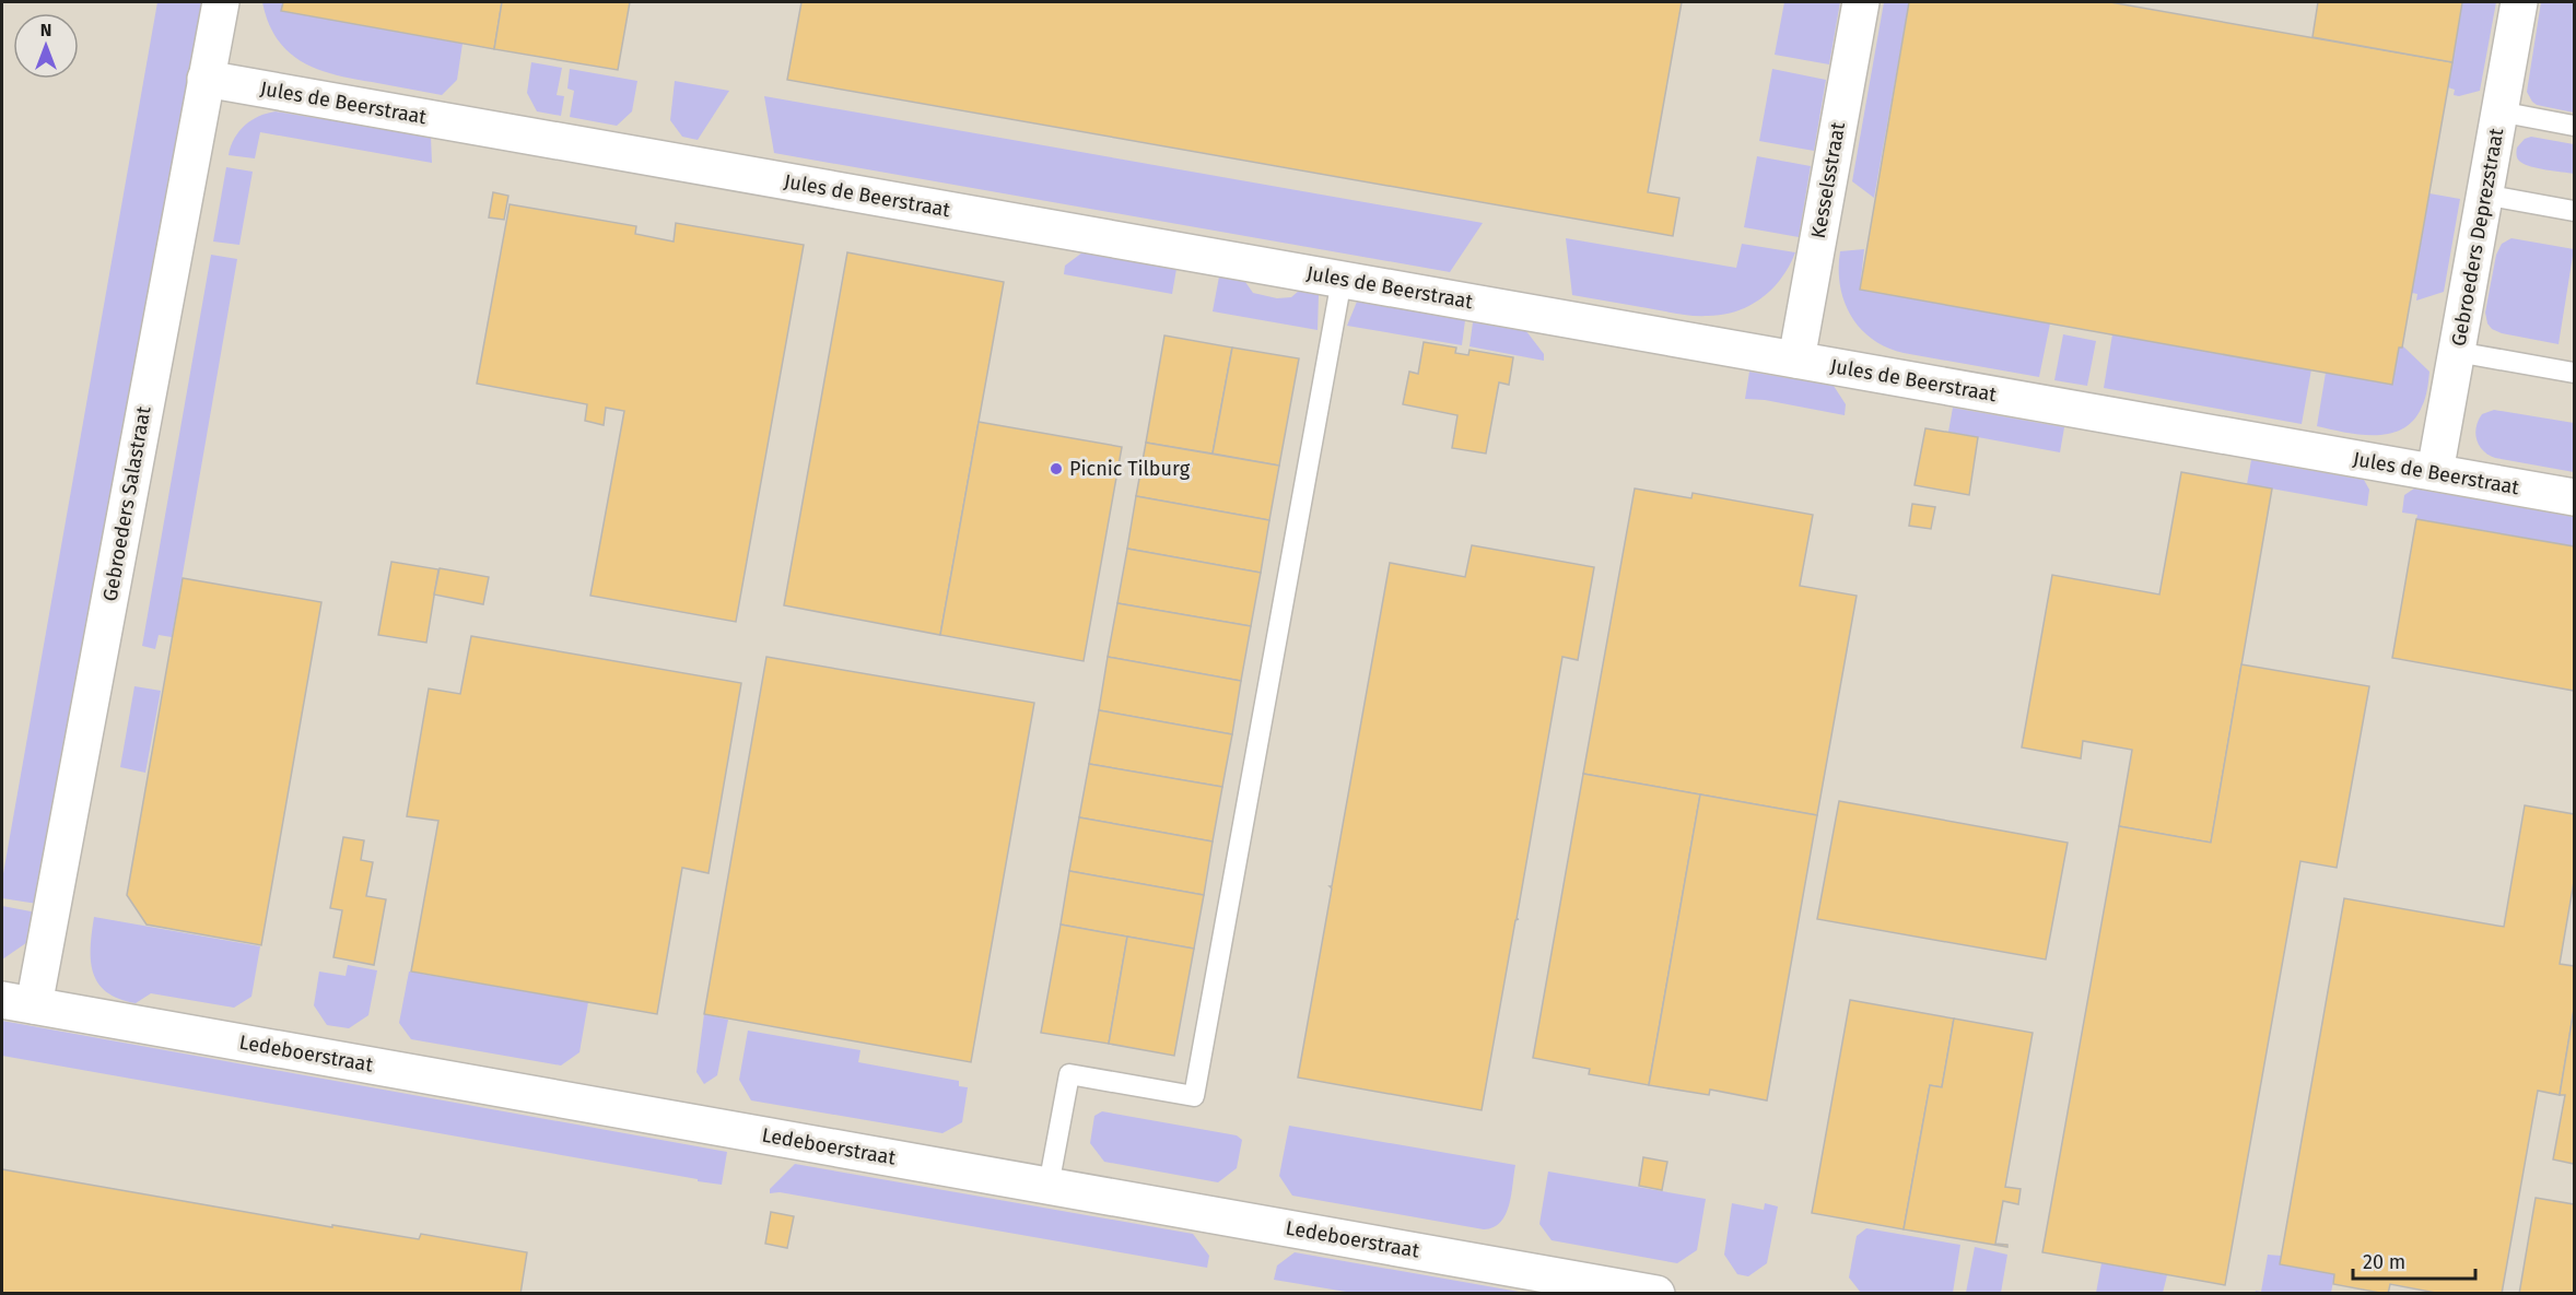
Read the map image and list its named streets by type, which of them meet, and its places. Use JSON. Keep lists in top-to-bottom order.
{
  "streets": {
    "street": [
      "Jules de Beerstraat",
      "Kesselsstraat",
      "Gebroeders Deprezstraat",
      "Gebroeders Salastraat",
      "Ledeboerstraat"
    ]
  },
  "crossings": [
    ["Jules de Beerstraat", "Kesselsstraat"],
    ["Jules de Beerstraat", "Gebroeders Deprezstraat"],
    ["Jules de Beerstraat", "Gebroeders Salastraat"],
    ["Gebroeders Salastraat", "Ledeboerstraat"]
  ],
  "places": ["Picnic Tilburg"],
  "scale_bar": "20 m",
  "north": "top"
}
